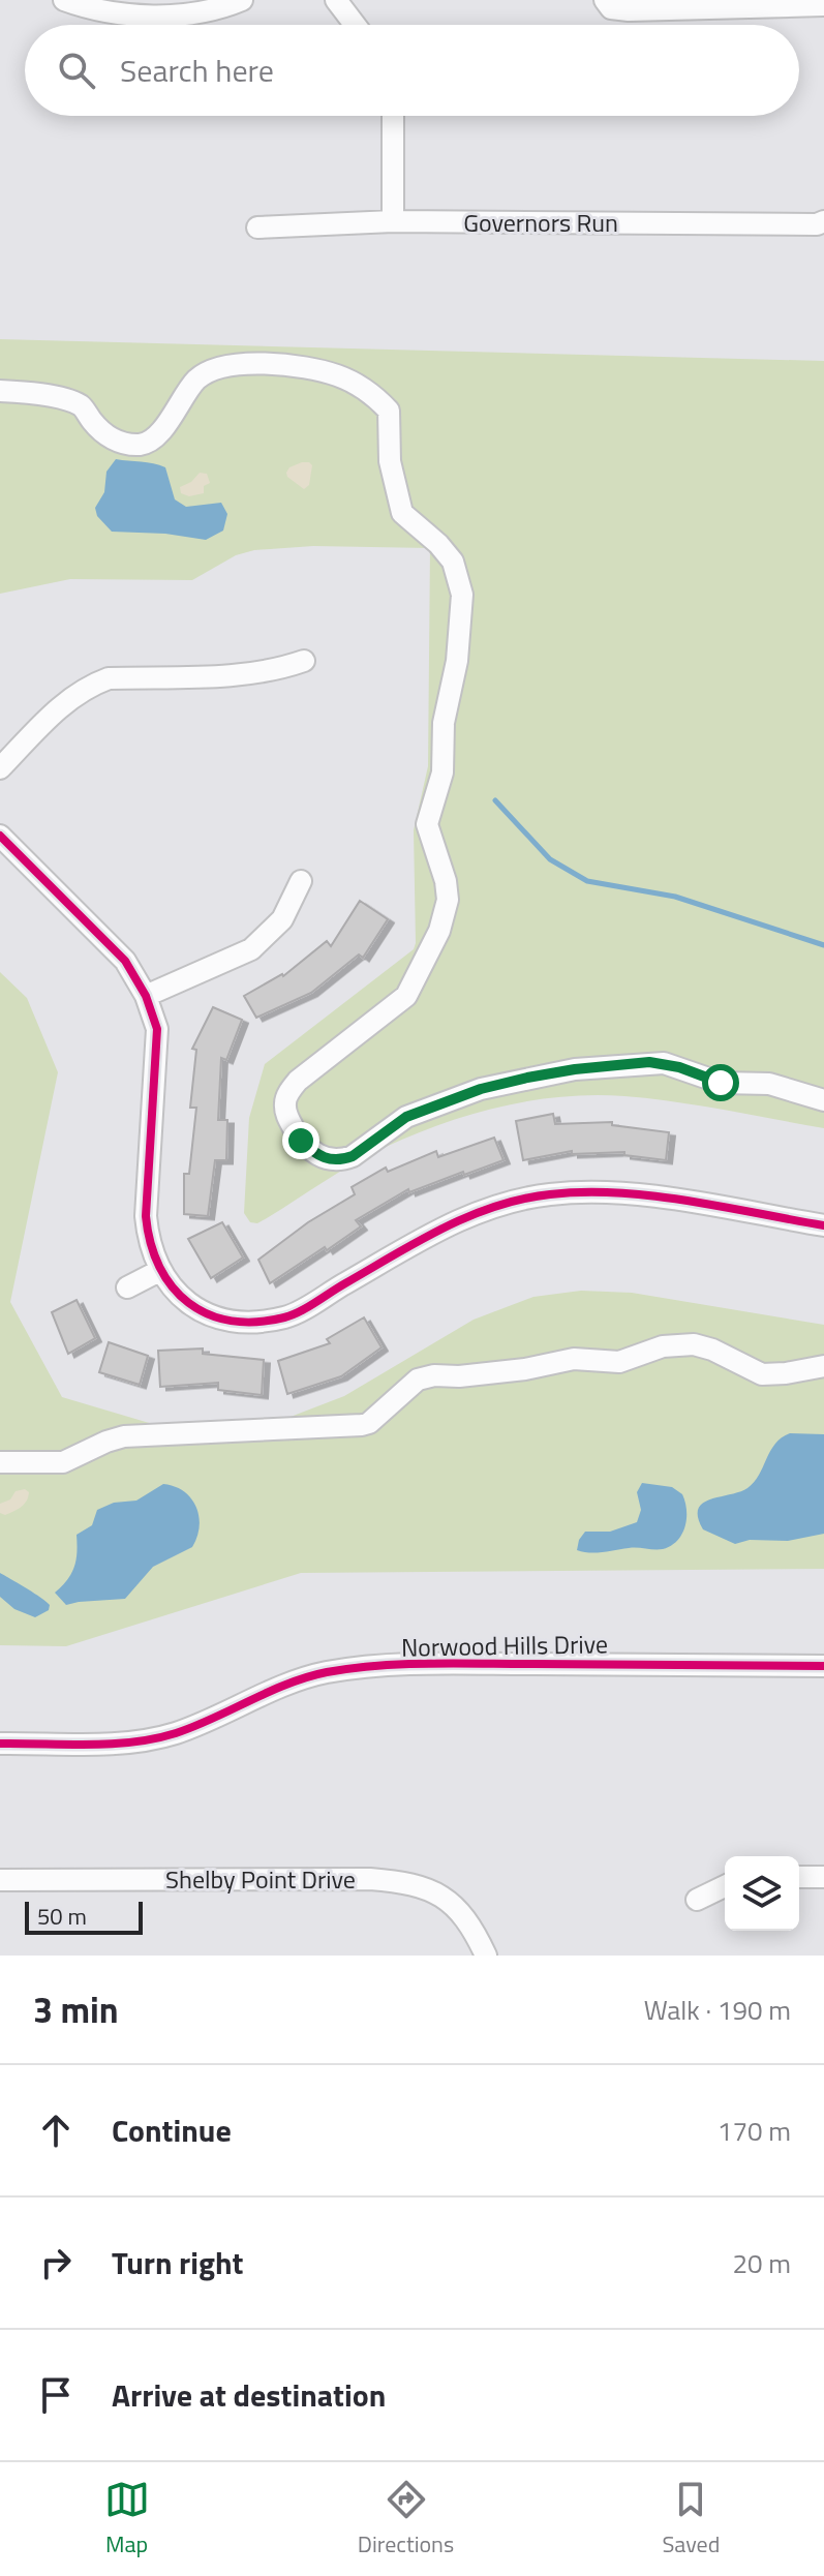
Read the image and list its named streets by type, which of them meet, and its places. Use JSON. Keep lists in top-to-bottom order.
{
  "streets": {
    "street": ["Governors Run", "Norwood Hills Drive", "Shelby Point Drive"]
  },
  "scale_bar": "50 m",
  "page": {
    "search": "Search here",
    "scale": "50 m",
    "heading": ["3 min", "Walk · 190 m"],
    "list": [
      ["Continue", "170 m"],
      ["Turn right", "20 m"],
      "Arrive at destination"
    ],
    "nav": ["Map", "Directions", "Saved"]
  }
}
